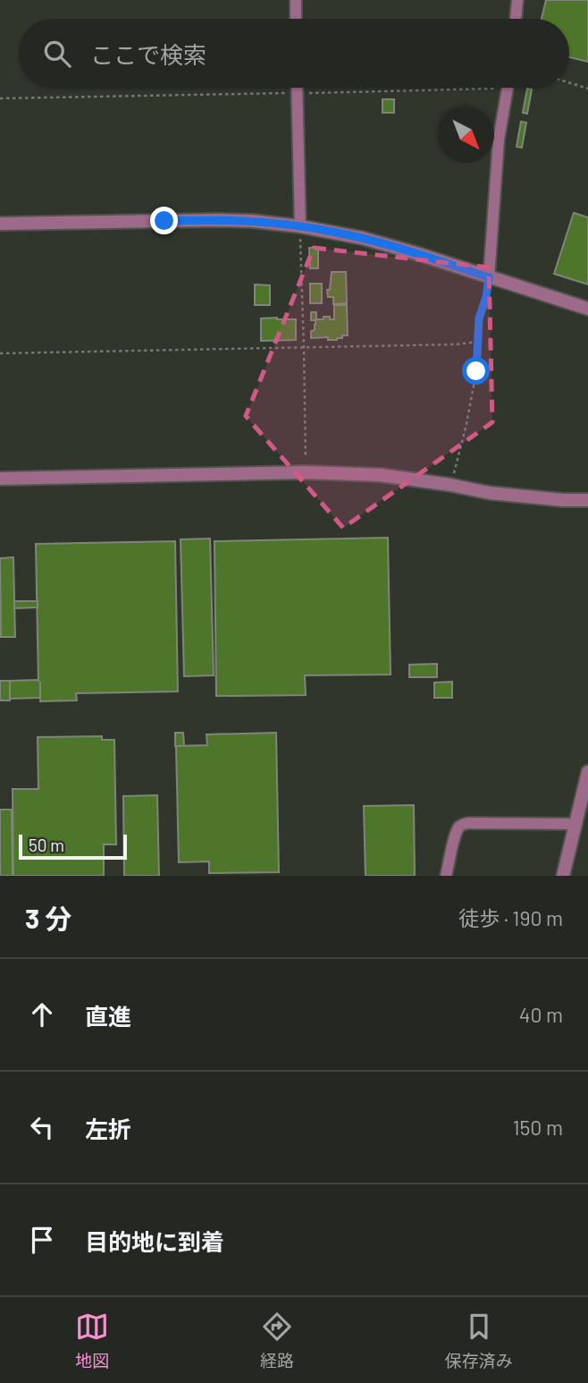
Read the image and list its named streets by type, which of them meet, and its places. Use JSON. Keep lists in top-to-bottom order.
{
  "scale_bar": "50 m",
  "north": "bottom right",
  "page": {
    "search": "ここで検索",
    "scale": "50 m",
    "heading": ["3 分", "徒歩 · 190 m"],
    "list": [
      ["直進", "40 m"],
      ["左折", "150 m"],
      "目的地に到着"
    ],
    "nav": ["地図", "経路", "保存済み"]
  }
}
